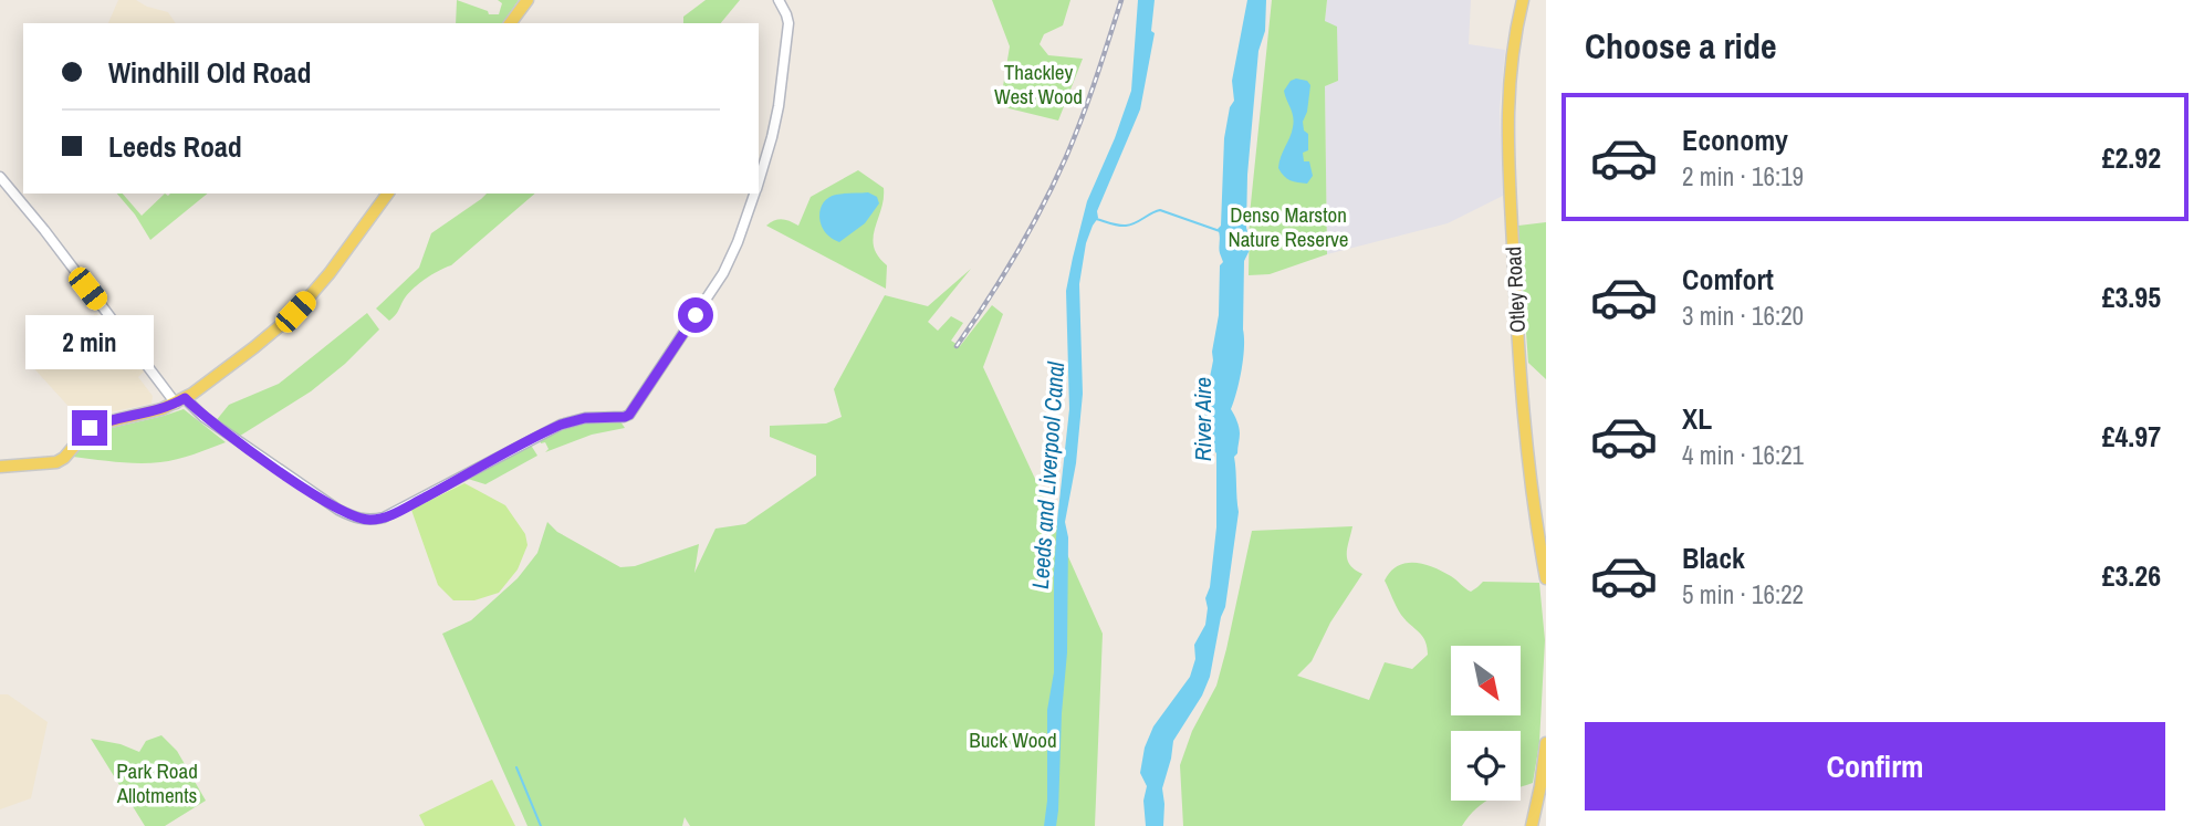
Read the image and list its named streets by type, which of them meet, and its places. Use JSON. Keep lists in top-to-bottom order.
{
  "streets": {
    "main road": ["Otley Road"]
  },
  "water": ["River Aire", "Leeds and Liverpool Canal"],
  "parks": [
    "Thackley West Wood",
    "Denso Marston Nature Reserve",
    "Buck Wood",
    "Park Road Allotments"
  ],
  "north": "bottom right",
  "page": {
    "heading": "Choose a ride",
    "banner": ["Windhill Old Road", "Leeds Road"],
    "list": [
      {
        "name": "Economy",
        "note": "2 min · 16:19",
        "value": "£2.92"
      },
      {
        "name": "Comfort",
        "note": "3 min · 16:20",
        "value": "£3.95"
      },
      {
        "name": "XL",
        "note": "4 min · 16:21",
        "value": "£4.97"
      },
      {
        "name": "Black",
        "note": "5 min · 16:22",
        "value": "£3.26"
      }
    ],
    "bubble": "2 min",
    "buttons": "Confirm"
  }
}
